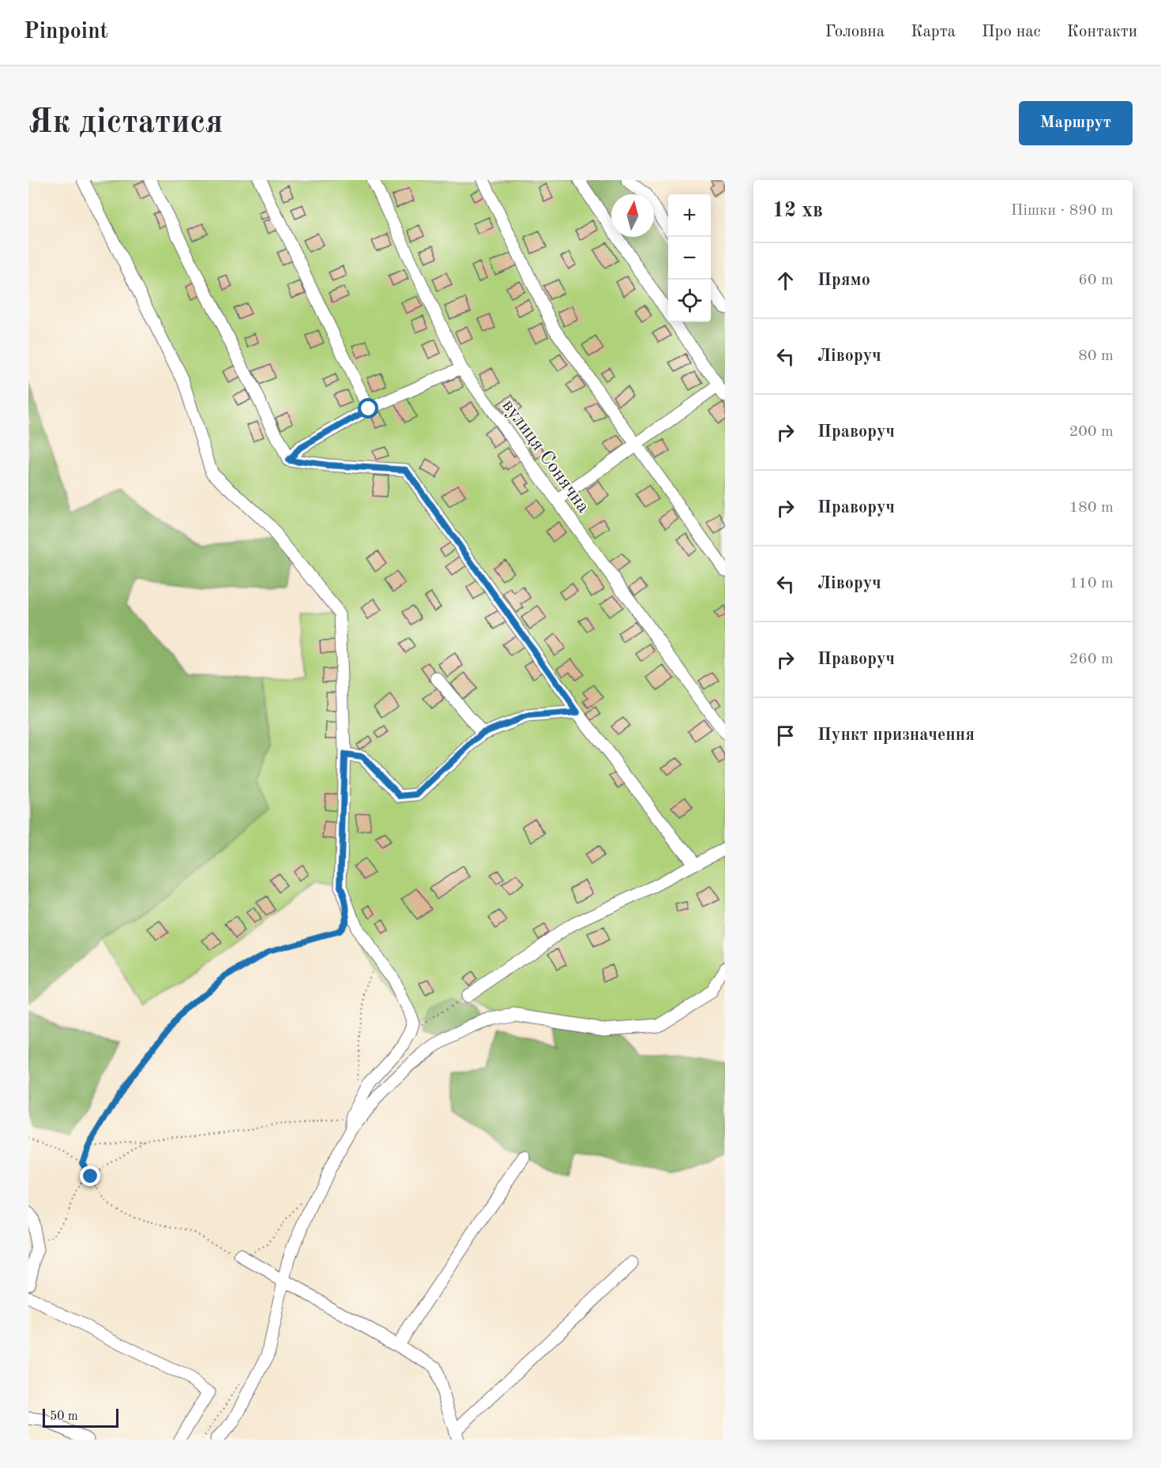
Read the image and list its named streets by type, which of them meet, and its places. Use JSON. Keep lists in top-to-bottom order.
{
  "streets": {
    "street": ["вулиця Сонячна"]
  },
  "scale_bar": "50 m",
  "north": "top",
  "page": {
    "header": "Pinpoint",
    "nav": [
      "Головна",
      "Карта",
      "Про нас",
      "Контакти"
    ],
    "buttons": "Маршрут",
    "title": "Як дістатися",
    "heading": ["12 хв", "Пішки · 890 m"],
    "map_buttons": ["+", "−"],
    "list": [
      ["Прямо", "60 m"],
      ["Ліворуч", "80 m"],
      ["Праворуч", "200 m"],
      ["Праворуч", "180 m"],
      ["Ліворуч", "110 m"],
      ["Праворуч", "260 m"],
      "Пункт призначення"
    ],
    "scale": "50 m"
  }
}
